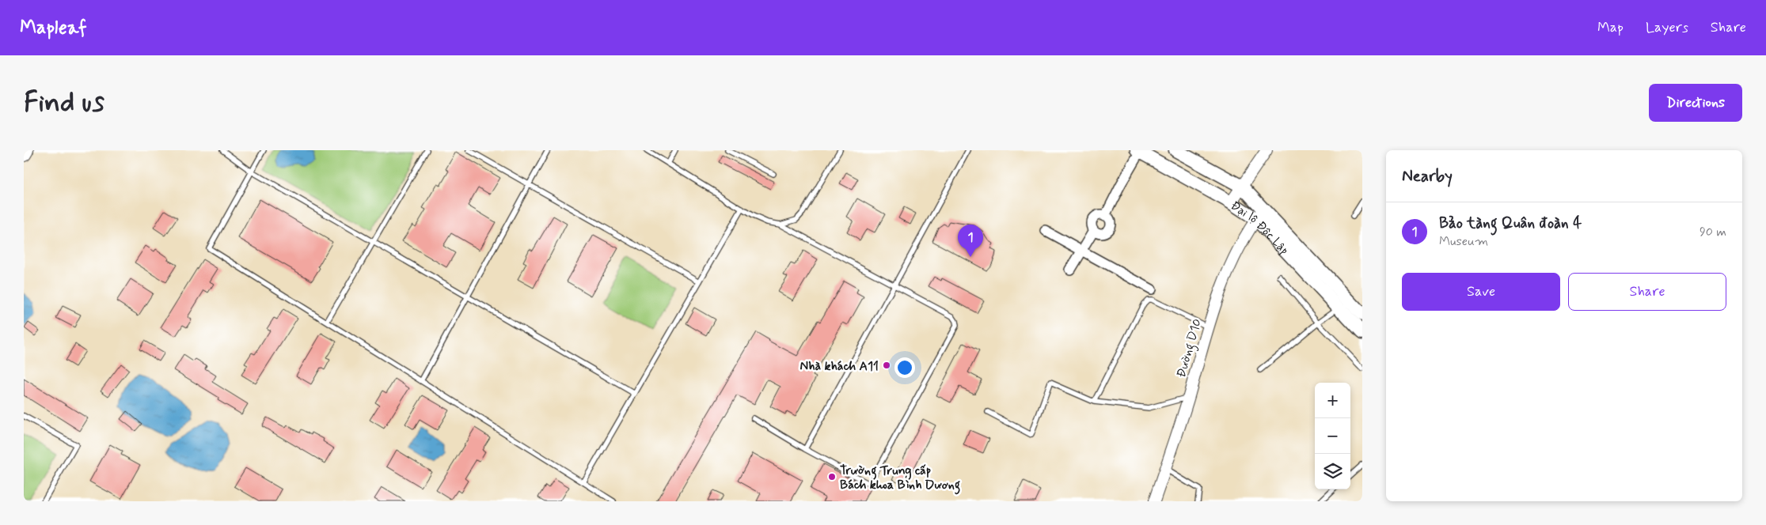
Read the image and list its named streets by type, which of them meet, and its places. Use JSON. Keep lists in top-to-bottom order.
{
  "streets": {
    "main road": ["Đại lộ Độc Lập"],
    "street": ["Đường D10"]
  },
  "crossings": [
    ["Đại lộ Độc Lập", "Đường D10"]
  ],
  "places": ["Nhà khách A11", "Trường Trung cấp Bách khoa Bình Dương"],
  "page": {
    "header": "Mapleaf",
    "nav": ["Map", "Layers", "Share"],
    "buttons": [
      "Directions",
      ["Save", "Share"]
    ],
    "title": "Find us",
    "heading": "Nearby",
    "list": [
      {
        "mark": "1",
        "name": "Bảo tàng Quân đoàn 4",
        "note": "Museum",
        "value": "90 m"
      }
    ],
    "pins": "1",
    "map_buttons": ["+", "−"]
  }
}
